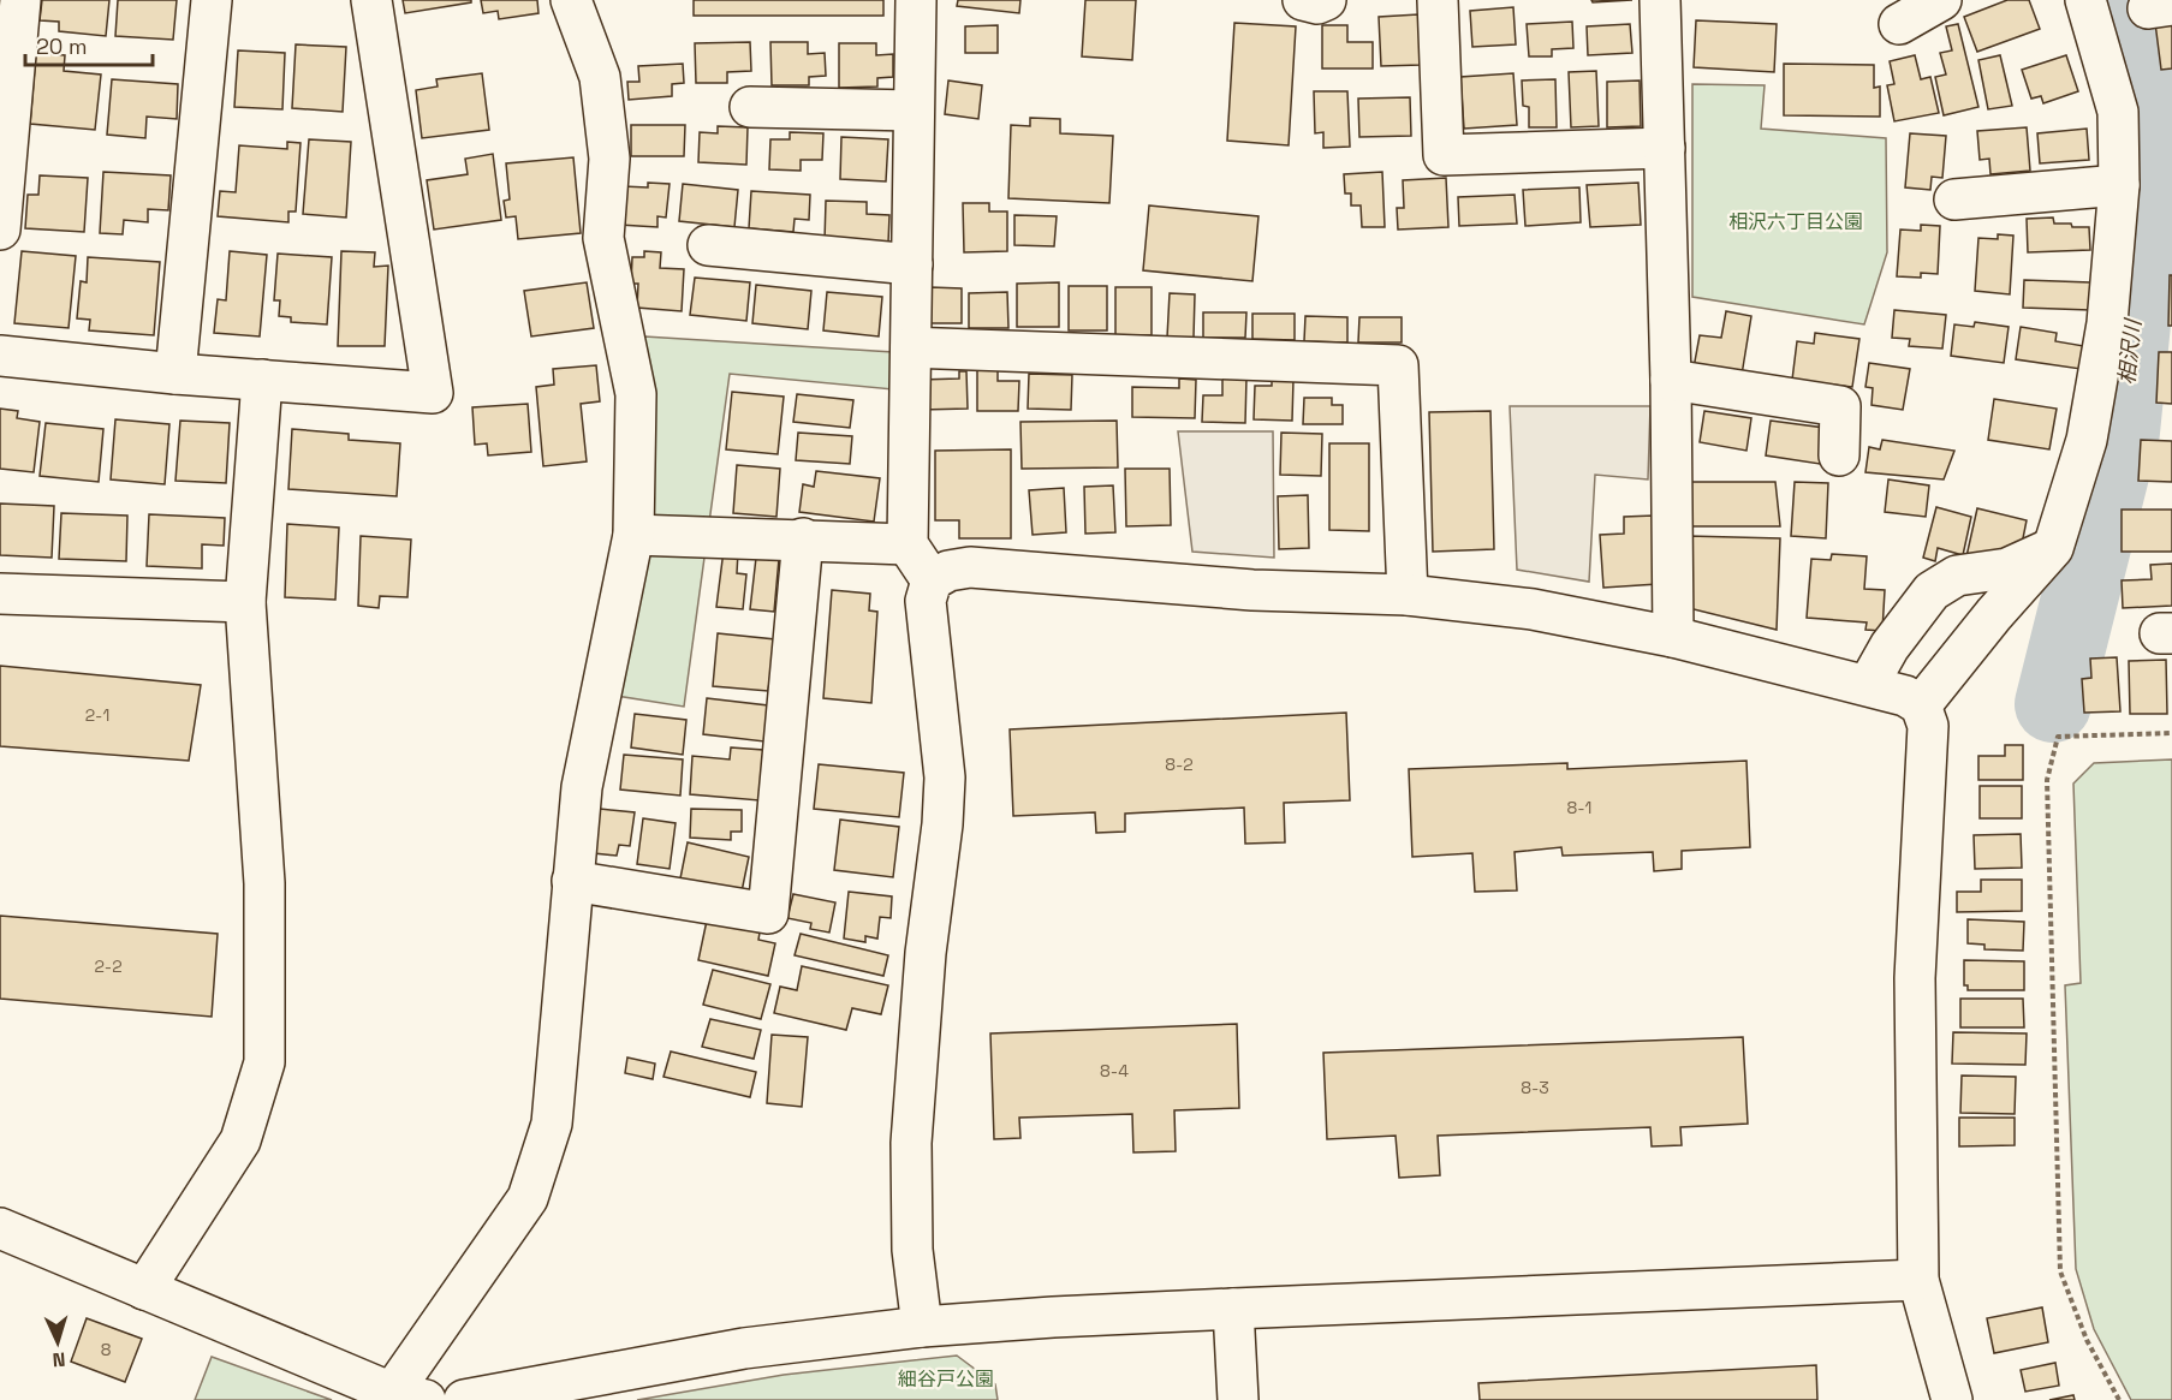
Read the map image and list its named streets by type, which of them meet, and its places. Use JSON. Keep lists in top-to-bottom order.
{
  "water": ["相沢川"],
  "parks": ["相沢六丁目公園", "細谷戸公園"],
  "house_numbers": [
    "2-1",
    "8-2",
    "8-1",
    "2-2",
    "8-4",
    "8-3",
    "8"
  ],
  "scale_bar": "20 m",
  "north": "bottom"
}
